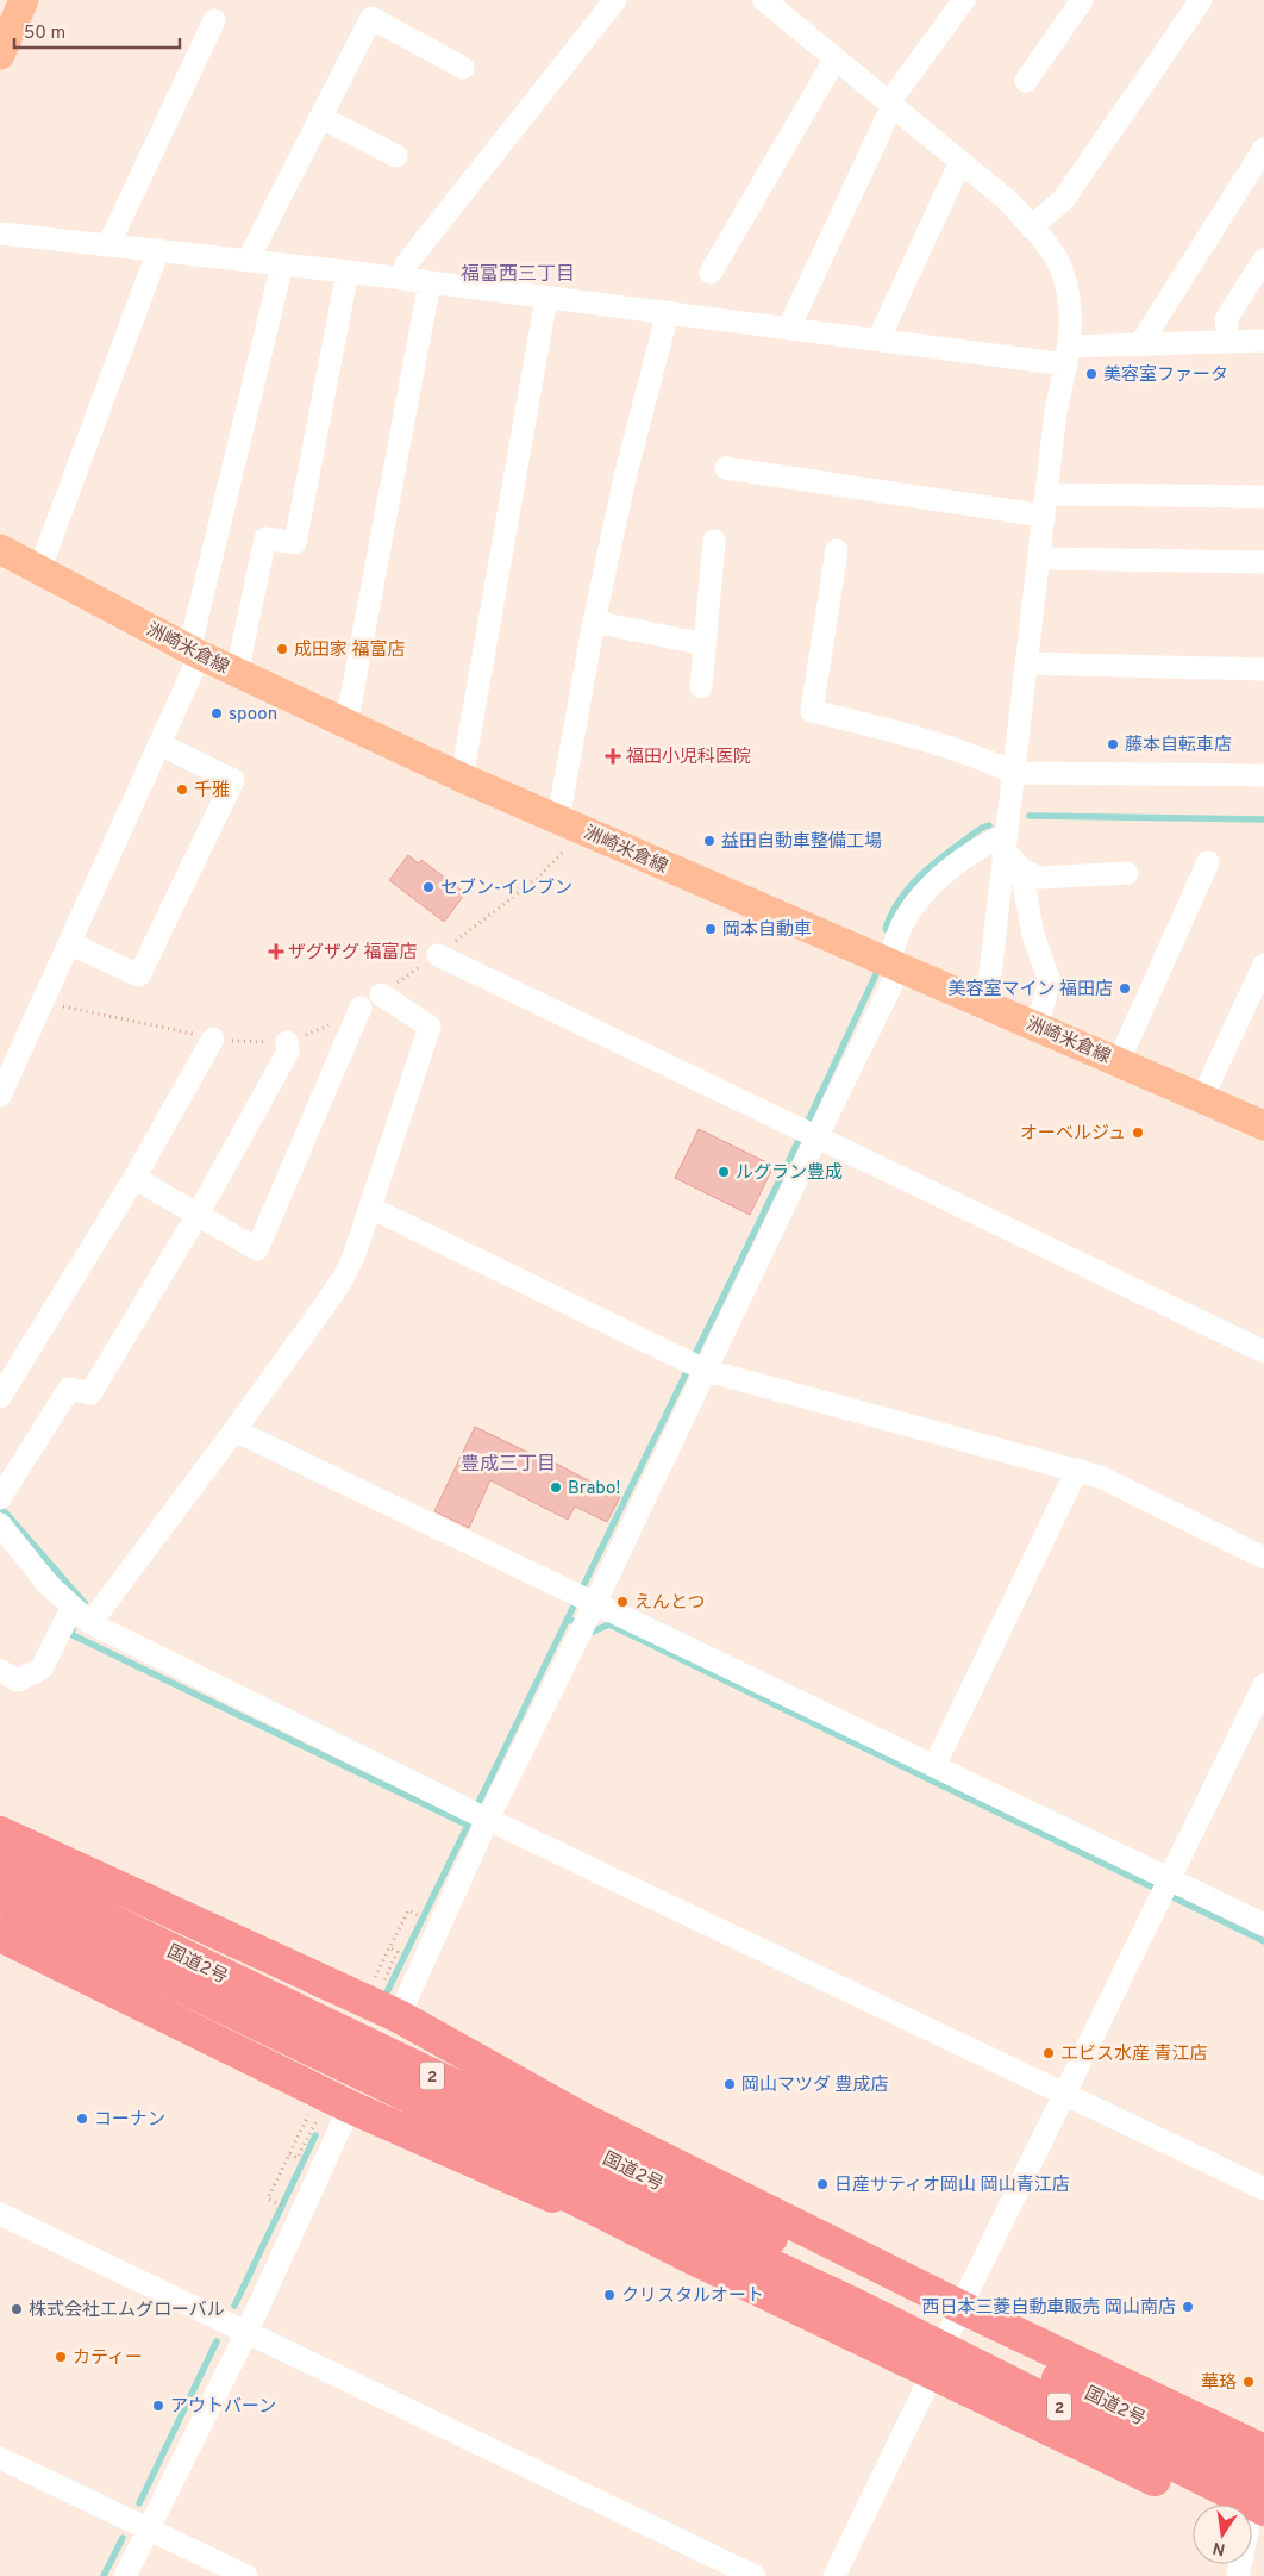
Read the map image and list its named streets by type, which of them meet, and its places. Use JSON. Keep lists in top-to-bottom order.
{
  "streets": {
    "highway": ["国道2号", "2"],
    "main road": ["洲崎米倉線"]
  },
  "districts": ["福富西三丁目", "豊成三丁目"],
  "places": {
    "other": [
      "美容室ファータ",
      "成田家 福富店",
      "spoon",
      "藤本自転車店",
      "千雅",
      "益田自動車整備工場",
      "セブン-イレブン",
      "岡本自動車",
      "美容室マイン 福田店",
      "オーベルジュ",
      "ルグラン豊成",
      "Brabo!",
      "えんとつ",
      "エビス水産 青江店",
      "岡山マツダ 豊成店",
      "コーナン",
      "日産サティオ岡山 岡山青江店",
      "クリスタルオート",
      "西日本三菱自動車販売 岡山南店",
      "株式会社エムグローバル",
      "カティー",
      "華珞",
      "アウトバーン"
    ],
    "health": ["福田小児科医院", "ザグザグ 福富店"]
  },
  "scale_bar": "50 m",
  "north": "bottom"
}
